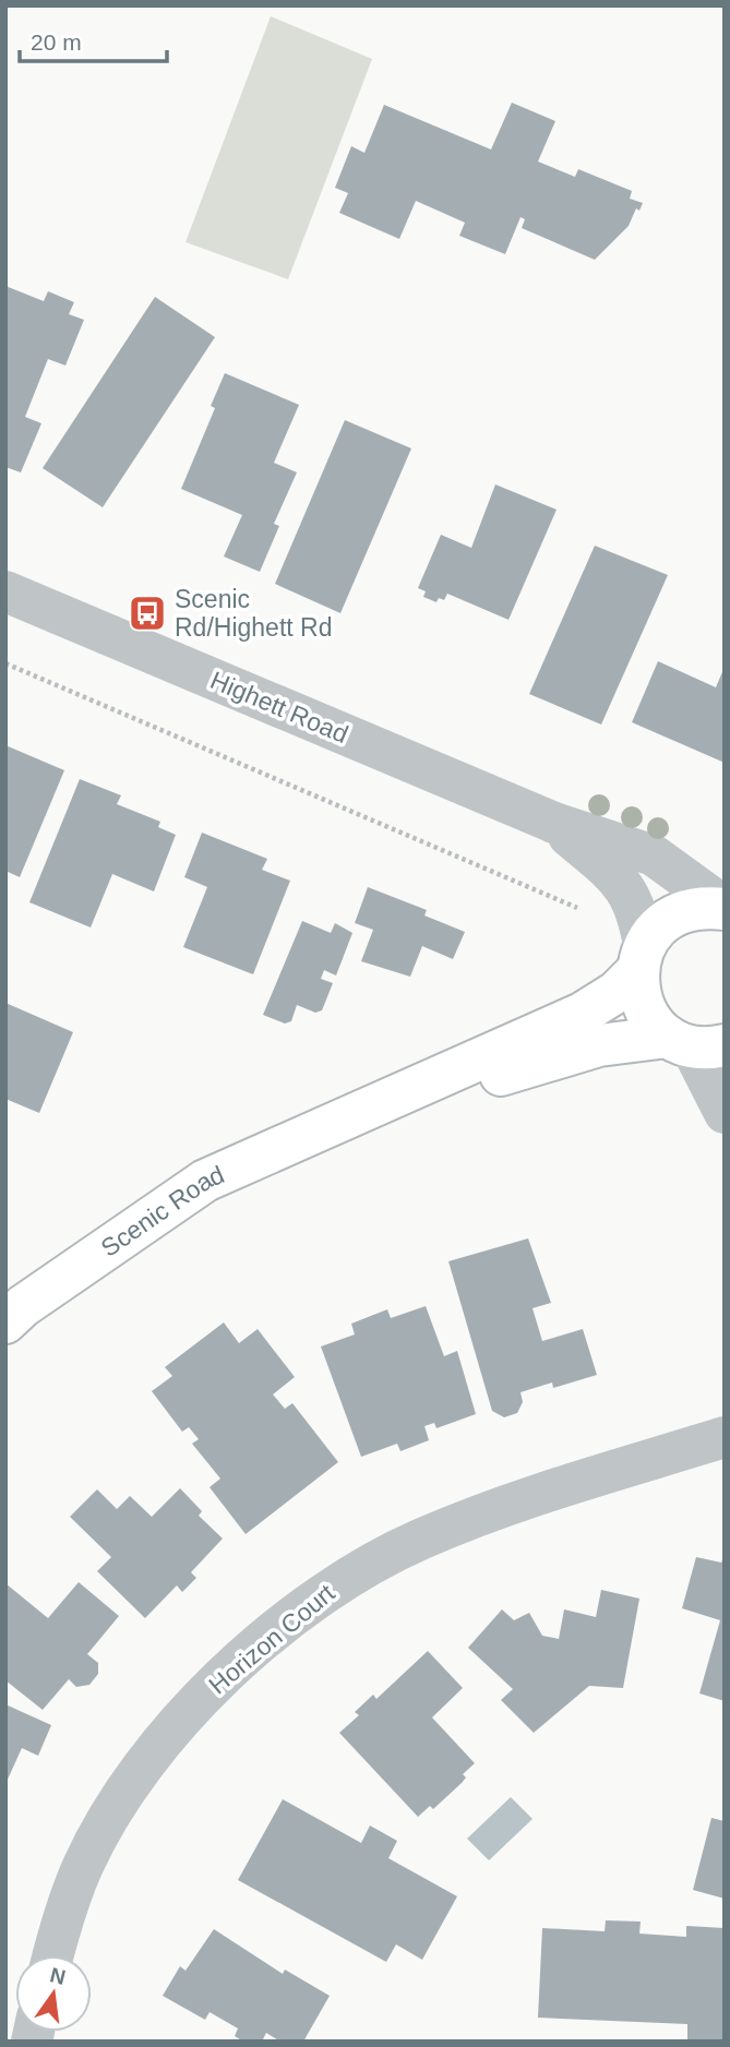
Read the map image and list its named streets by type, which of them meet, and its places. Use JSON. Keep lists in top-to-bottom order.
{
  "streets": {
    "main road": ["Scenic Road"],
    "street": ["Highett Road", "Horizon Court"]
  },
  "crossings": [
    ["Highett Road", "Scenic Road"]
  ],
  "places": {
    "bus stop": ["Scenic Rd/Highett Rd"]
  },
  "scale_bar": "20 m",
  "north": "top"
}
